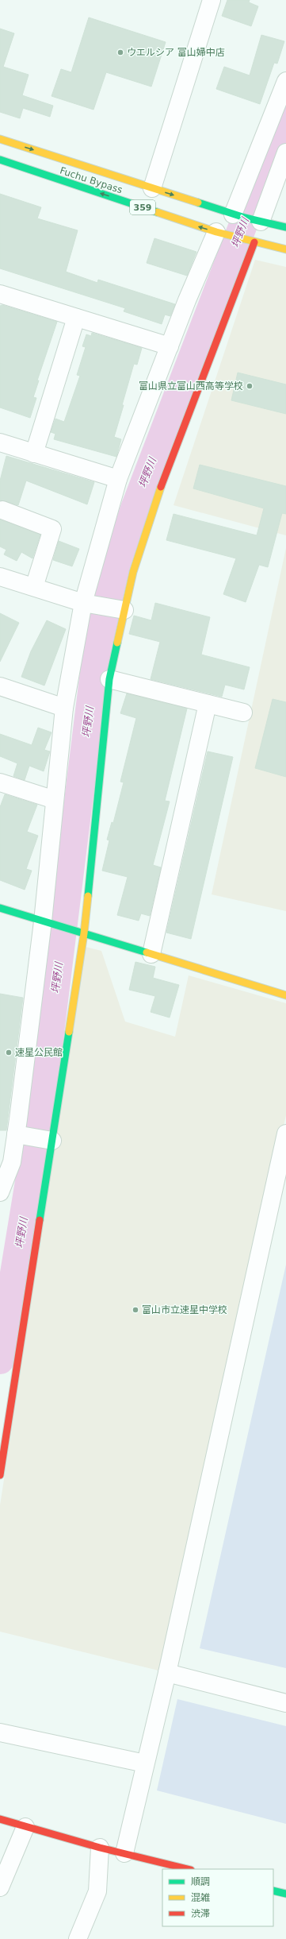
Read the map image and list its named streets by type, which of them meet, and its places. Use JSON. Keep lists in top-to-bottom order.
{
  "streets": {
    "main road": ["Fuchu Bypass", "359"]
  },
  "water": ["坪野川"],
  "places": [
    "ウエルシア 富山婦中店",
    "富山県立富山西高等学校",
    "速星公民館",
    "富山市立速星中学校"
  ],
  "legend": ["順調", "混雑", "渋滞"]
}
